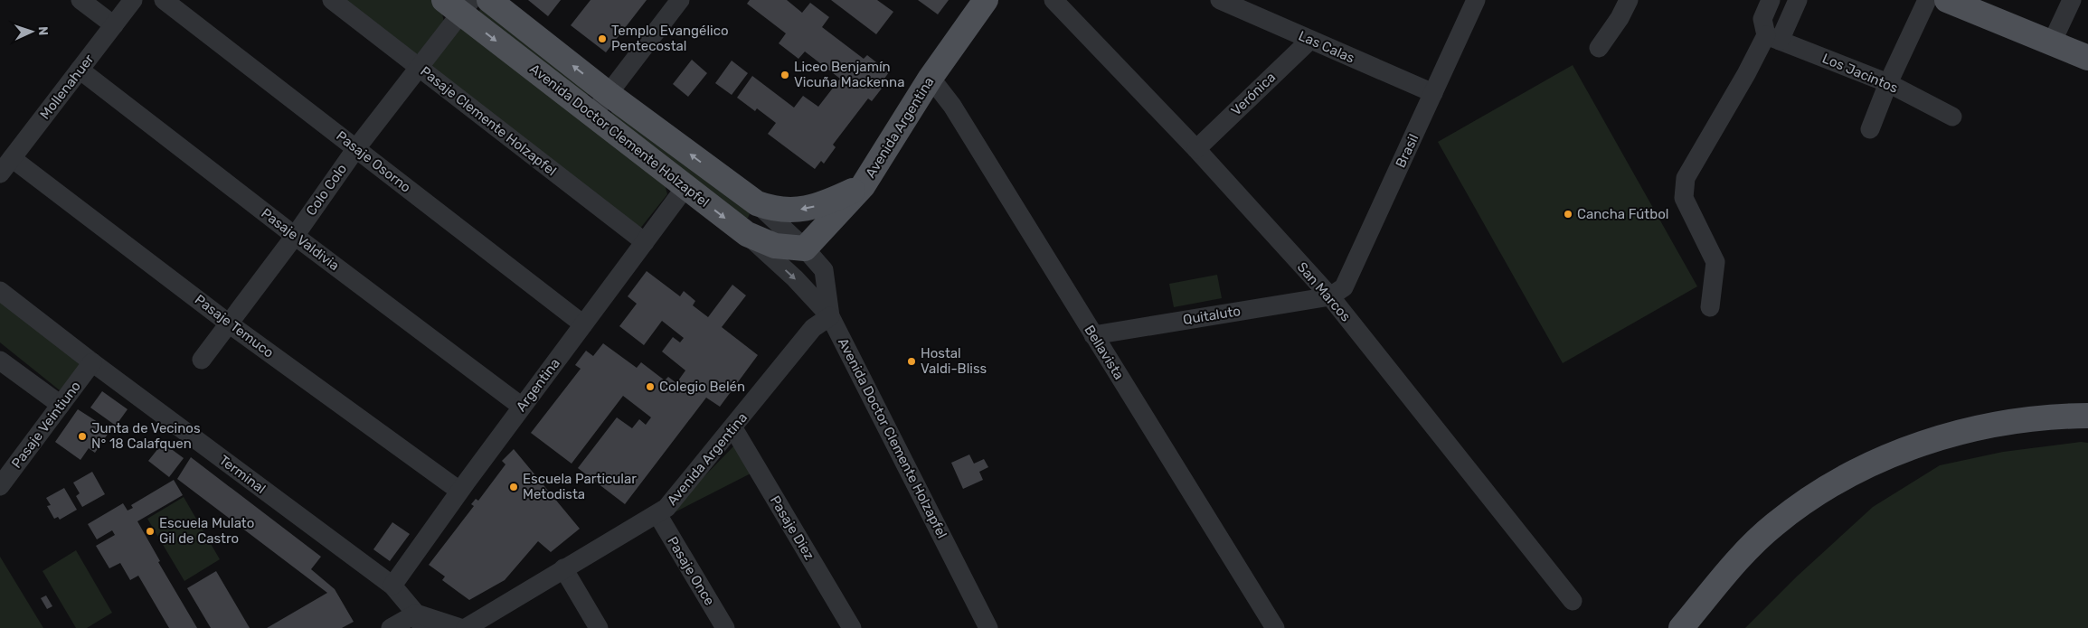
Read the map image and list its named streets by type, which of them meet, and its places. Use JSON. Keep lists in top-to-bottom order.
{
  "streets": {
    "main road": ["Avenida Argentina", "Avenida Doctor Clemente Holzapfel"],
    "street": [
      "Las Calas",
      "Los Jacintos",
      "Mollenahuer",
      "Verónica",
      "Pasaje Clemente Holzapfel",
      "Brasil",
      "Pasaje Osorno",
      "Colo Colo",
      "Pasaje Valdivia",
      "San Marcos",
      "Quitaluto",
      "Pasaje Temuco",
      "Bellavista",
      "Argentina",
      "Pasaje Veintiuno",
      "Terminal",
      "Pasaje Diez",
      "Pasaje Once"
    ]
  },
  "crossings": [
    ["Las Calas", "Verónica"],
    ["Las Calas", "Brasil"],
    ["Mollenahuer", "Pasaje Valdivia"],
    ["Mollenahuer", "Pasaje Temuco"],
    ["Verónica", "San Marcos"],
    ["Pasaje Clemente Holzapfel", "Colo Colo"],
    ["Pasaje Clemente Holzapfel", "Argentina"],
    ["Avenida Argentina", "Avenida Doctor Clemente Holzapfel"],
    ["Avenida Argentina", "Bellavista"],
    ["Avenida Argentina", "Pasaje Diez"],
    ["Avenida Argentina", "Pasaje Once"],
    ["Avenida Doctor Clemente Holzapfel", "Colo Colo"],
    ["Avenida Doctor Clemente Holzapfel", "Argentina"],
    ["Brasil", "San Marcos"],
    ["Brasil", "Quitaluto"],
    ["Pasaje Osorno", "Colo Colo"],
    ["Pasaje Osorno", "Argentina"],
    ["Colo Colo", "Pasaje Valdivia"],
    ["Colo Colo", "Pasaje Temuco"],
    ["Pasaje Valdivia", "Argentina"],
    ["San Marcos", "Quitaluto"],
    ["Quitaluto", "Bellavista"],
    ["Pasaje Temuco", "Argentina"],
    ["Argentina", "Terminal"],
    ["Pasaje Veintiuno", "Terminal"]
  ],
  "places": [
    "Templo Evangélico Pentecostal",
    "Liceo Benjamín Vicuña Mackenna",
    "Cancha Fútbol",
    "Hostal Valdi-Bliss",
    "Colegio Belén",
    "Junta de Vecinos N° 18 Calafquen",
    "Escuela Particular Metodista",
    "Escuela Mulato Gil de Castro"
  ],
  "north": "right"
}
